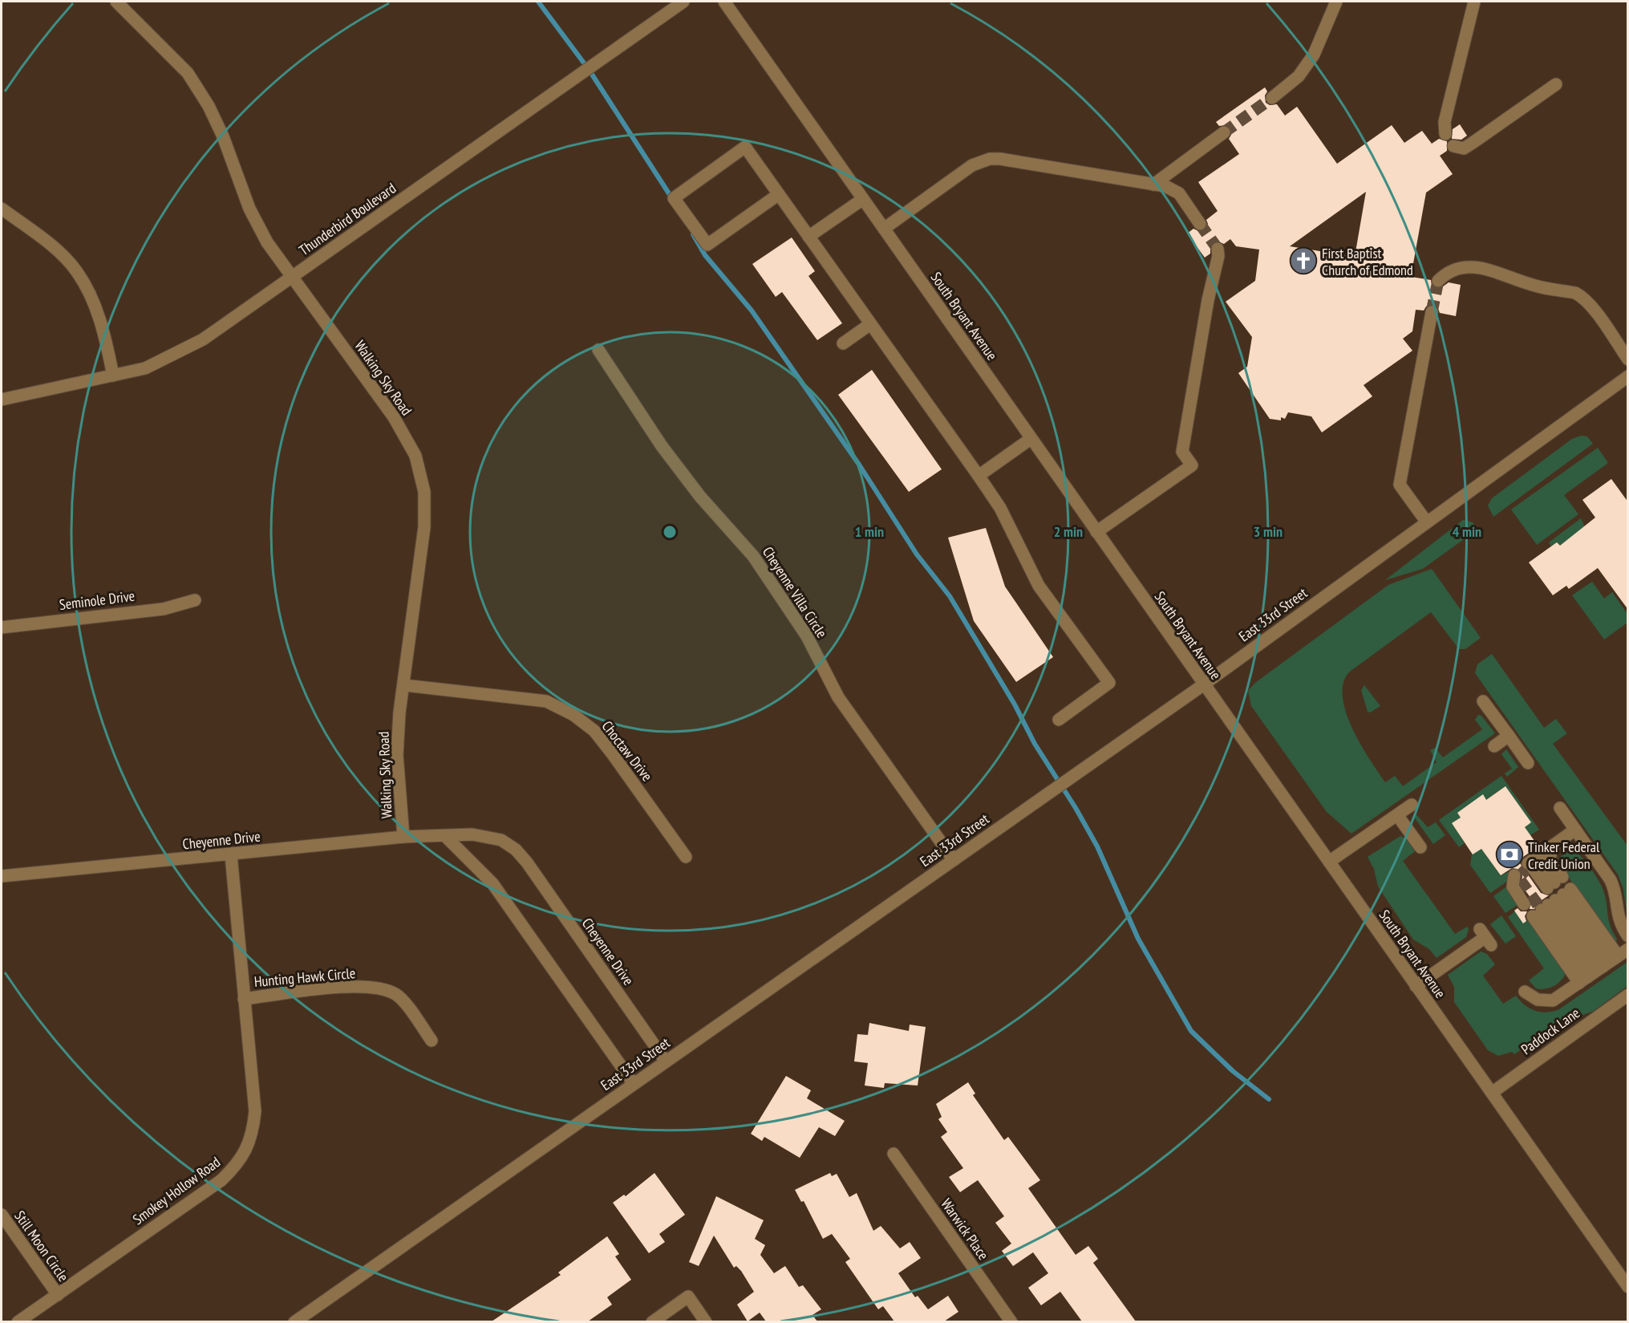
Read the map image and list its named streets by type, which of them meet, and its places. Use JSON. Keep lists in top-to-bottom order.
{
  "streets": {
    "street": [
      "Thunderbird Boulevard",
      "South Bryant Avenue",
      "Walking Sky Road",
      "Cheyenne Villa Circle",
      "Seminole Drive",
      "East 33rd Street",
      "Choctaw Drive",
      "Cheyenne Drive",
      "Hunting Hawk Circle",
      "Paddock Lane",
      "Smokey Hollow Road",
      "Warwick Place",
      "Still Moon Circle"
    ]
  },
  "crossings": [
    ["Thunderbird Boulevard", "Walking Sky Road"],
    ["South Bryant Avenue", "East 33rd Street"],
    ["South Bryant Avenue", "Paddock Lane"],
    ["Walking Sky Road", "Choctaw Drive"],
    ["Walking Sky Road", "Cheyenne Drive"],
    ["Cheyenne Villa Circle", "East 33rd Street"],
    ["East 33rd Street", "Cheyenne Drive"],
    ["Cheyenne Drive", "Smokey Hollow Road"],
    ["Hunting Hawk Circle", "Smokey Hollow Road"],
    ["Smokey Hollow Road", "Still Moon Circle"]
  ],
  "places": {
    "church": ["First Baptist Church of Edmond"],
    "bank": ["Tinker Federal Credit Union"]
  },
  "rings": [
    "1 min",
    "2 min",
    "3 min",
    "4 min"
  ]
}
